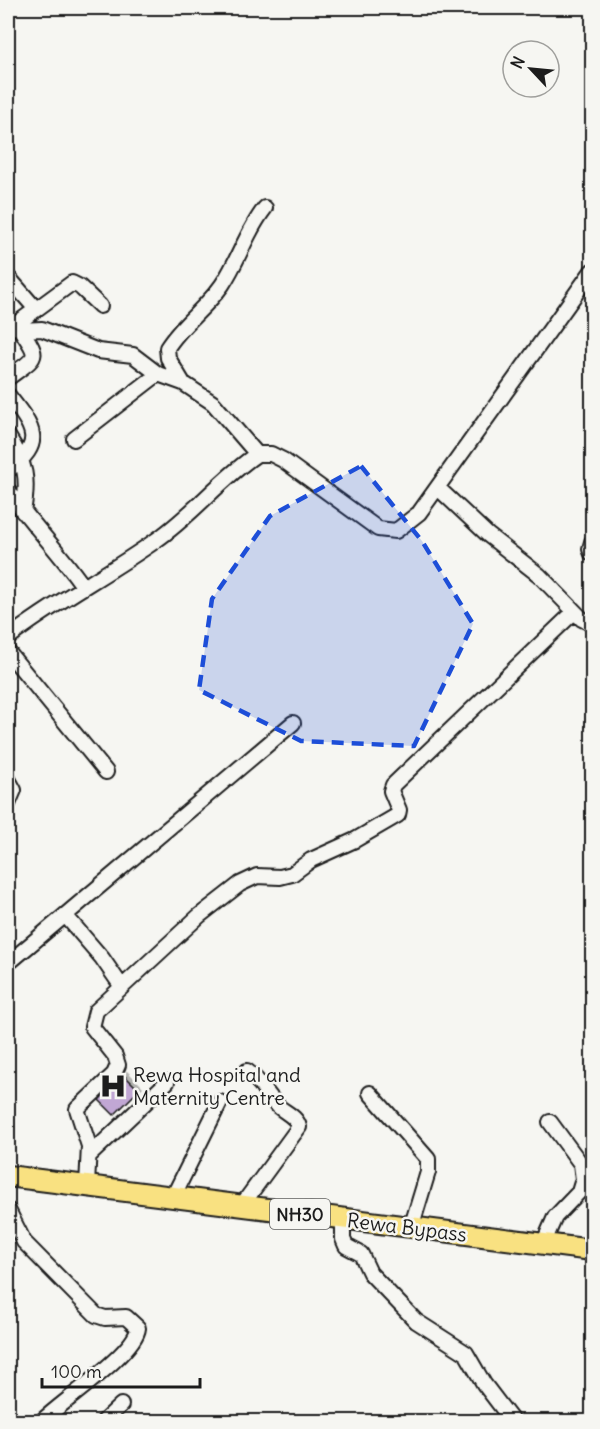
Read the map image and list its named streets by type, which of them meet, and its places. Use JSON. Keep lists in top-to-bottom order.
{
  "streets": {
    "highway": ["NH30", "Rewa Bypass"]
  },
  "places": {
    "hospital": ["Rewa Hospital and Maternity Centre"]
  },
  "scale_bar": "100 m",
  "north": "top left"
}
